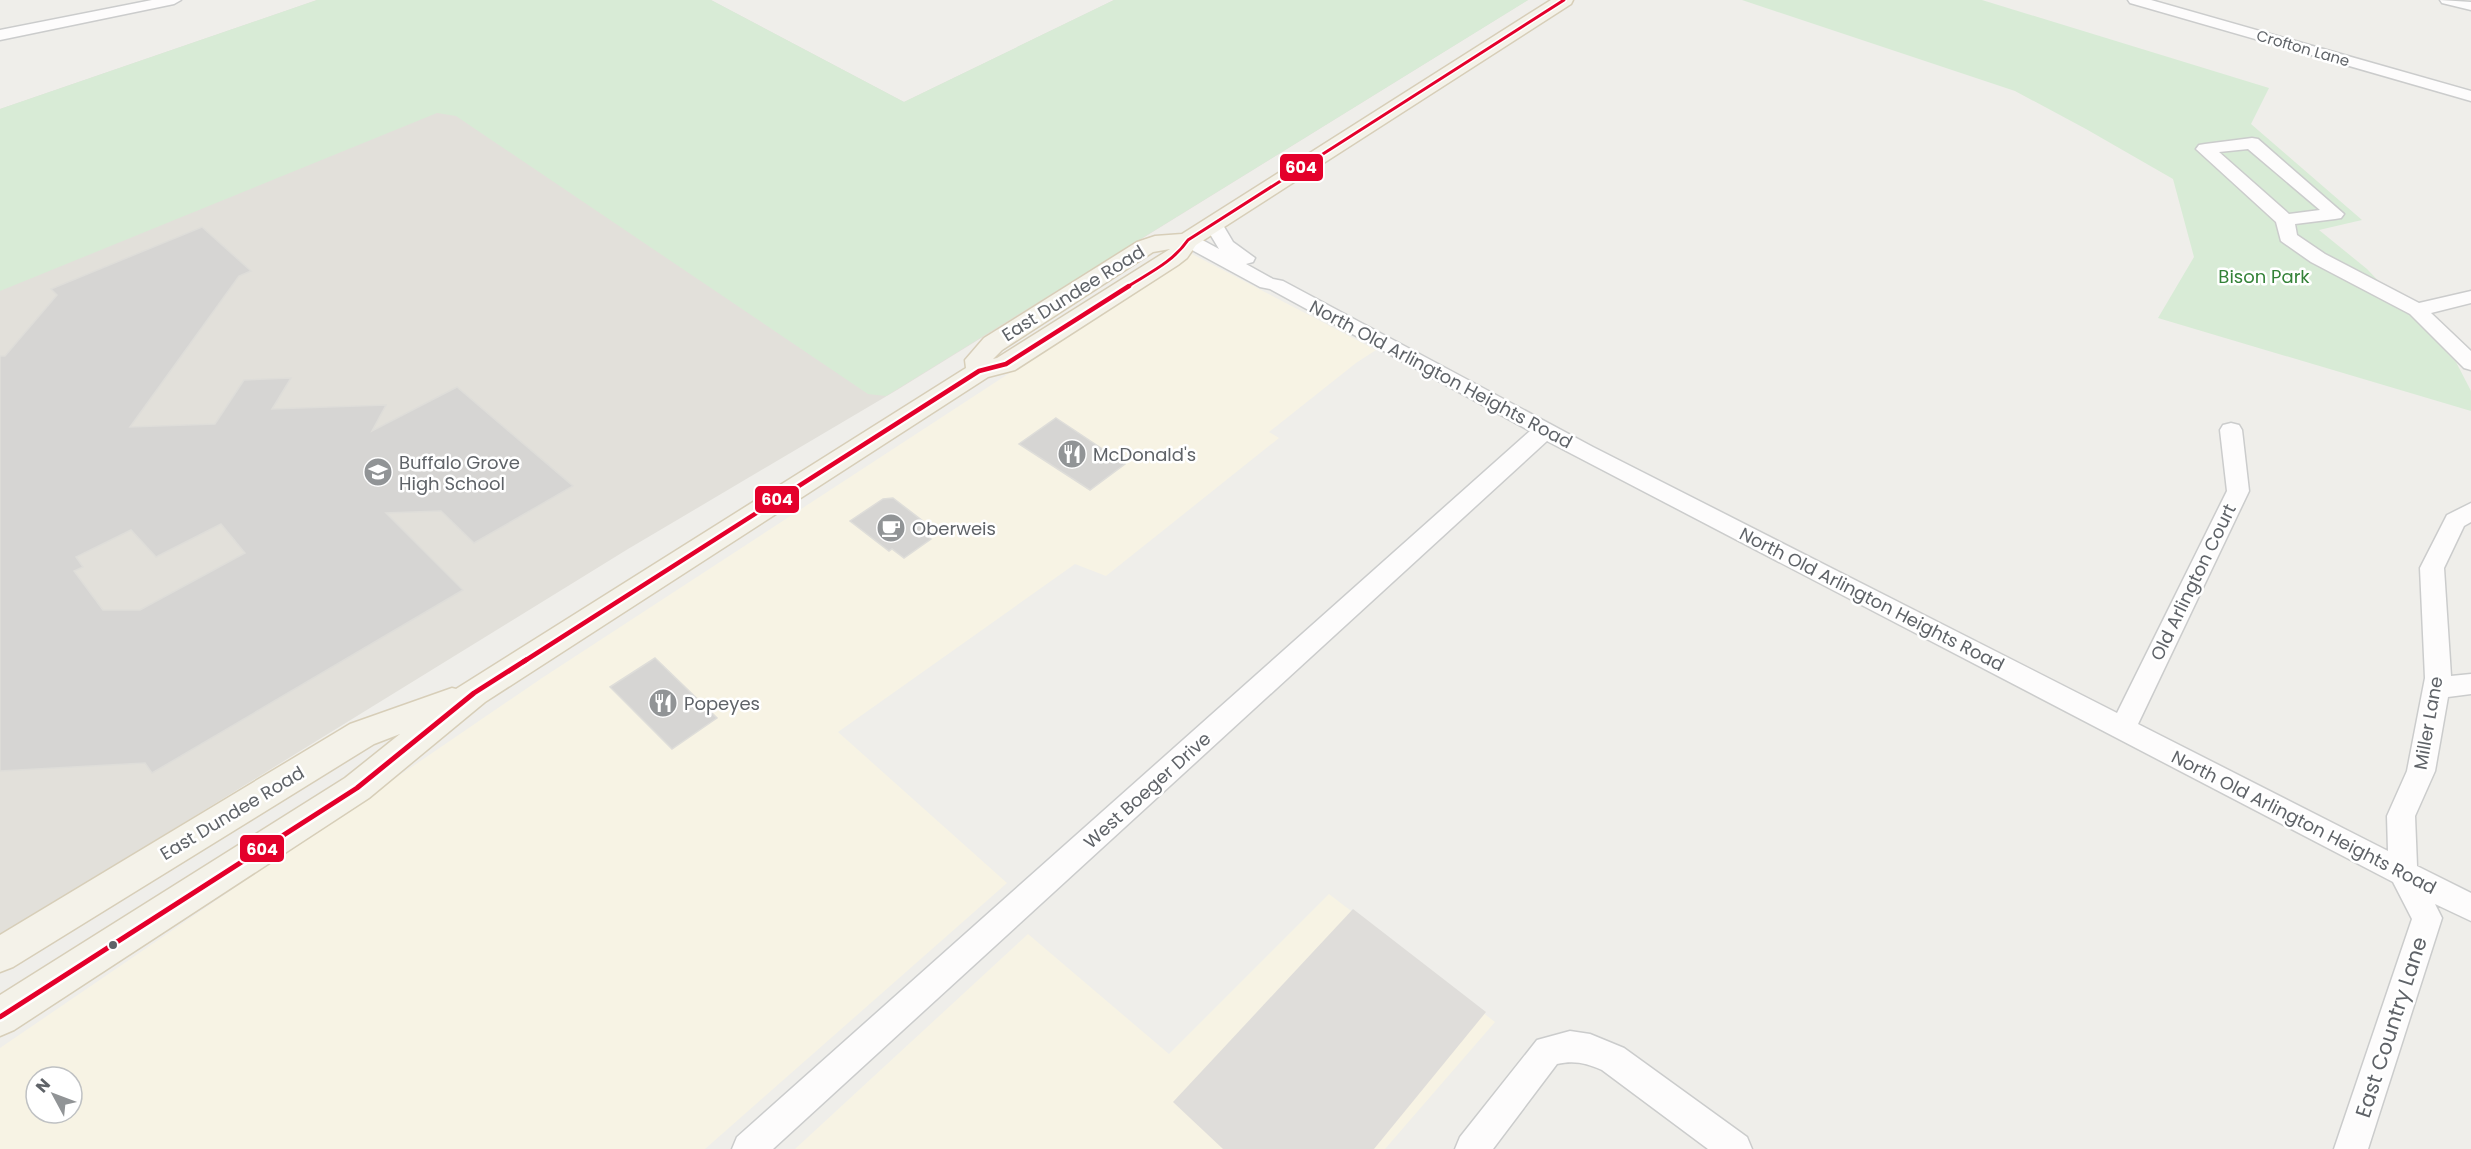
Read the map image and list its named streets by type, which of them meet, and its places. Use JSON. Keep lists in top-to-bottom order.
{
  "streets": {
    "main road": ["East Dundee Road"],
    "street": [
      "Crofton Lane",
      "North Old Arlington Heights Road",
      "Old Arlington Court",
      "Miller Lane",
      "West Boeger Drive",
      "East Country Lane"
    ]
  },
  "crossings": [
    ["East Dundee Road", "North Old Arlington Heights Road"],
    ["North Old Arlington Heights Road", "Old Arlington Court"],
    ["North Old Arlington Heights Road", "Miller Lane"],
    ["North Old Arlington Heights Road", "West Boeger Drive"],
    ["North Old Arlington Heights Road", "East Country Lane"],
    ["Miller Lane", "East Country Lane"]
  ],
  "parks": ["Bison Park"],
  "places": {
    "restaurant": ["McDonald's", "Popeyes"],
    "school or university": ["Buffalo Grove High School"],
    "cafe": ["Oberweis"]
  },
  "lines": ["transit line 604"],
  "north": "top left"
}
